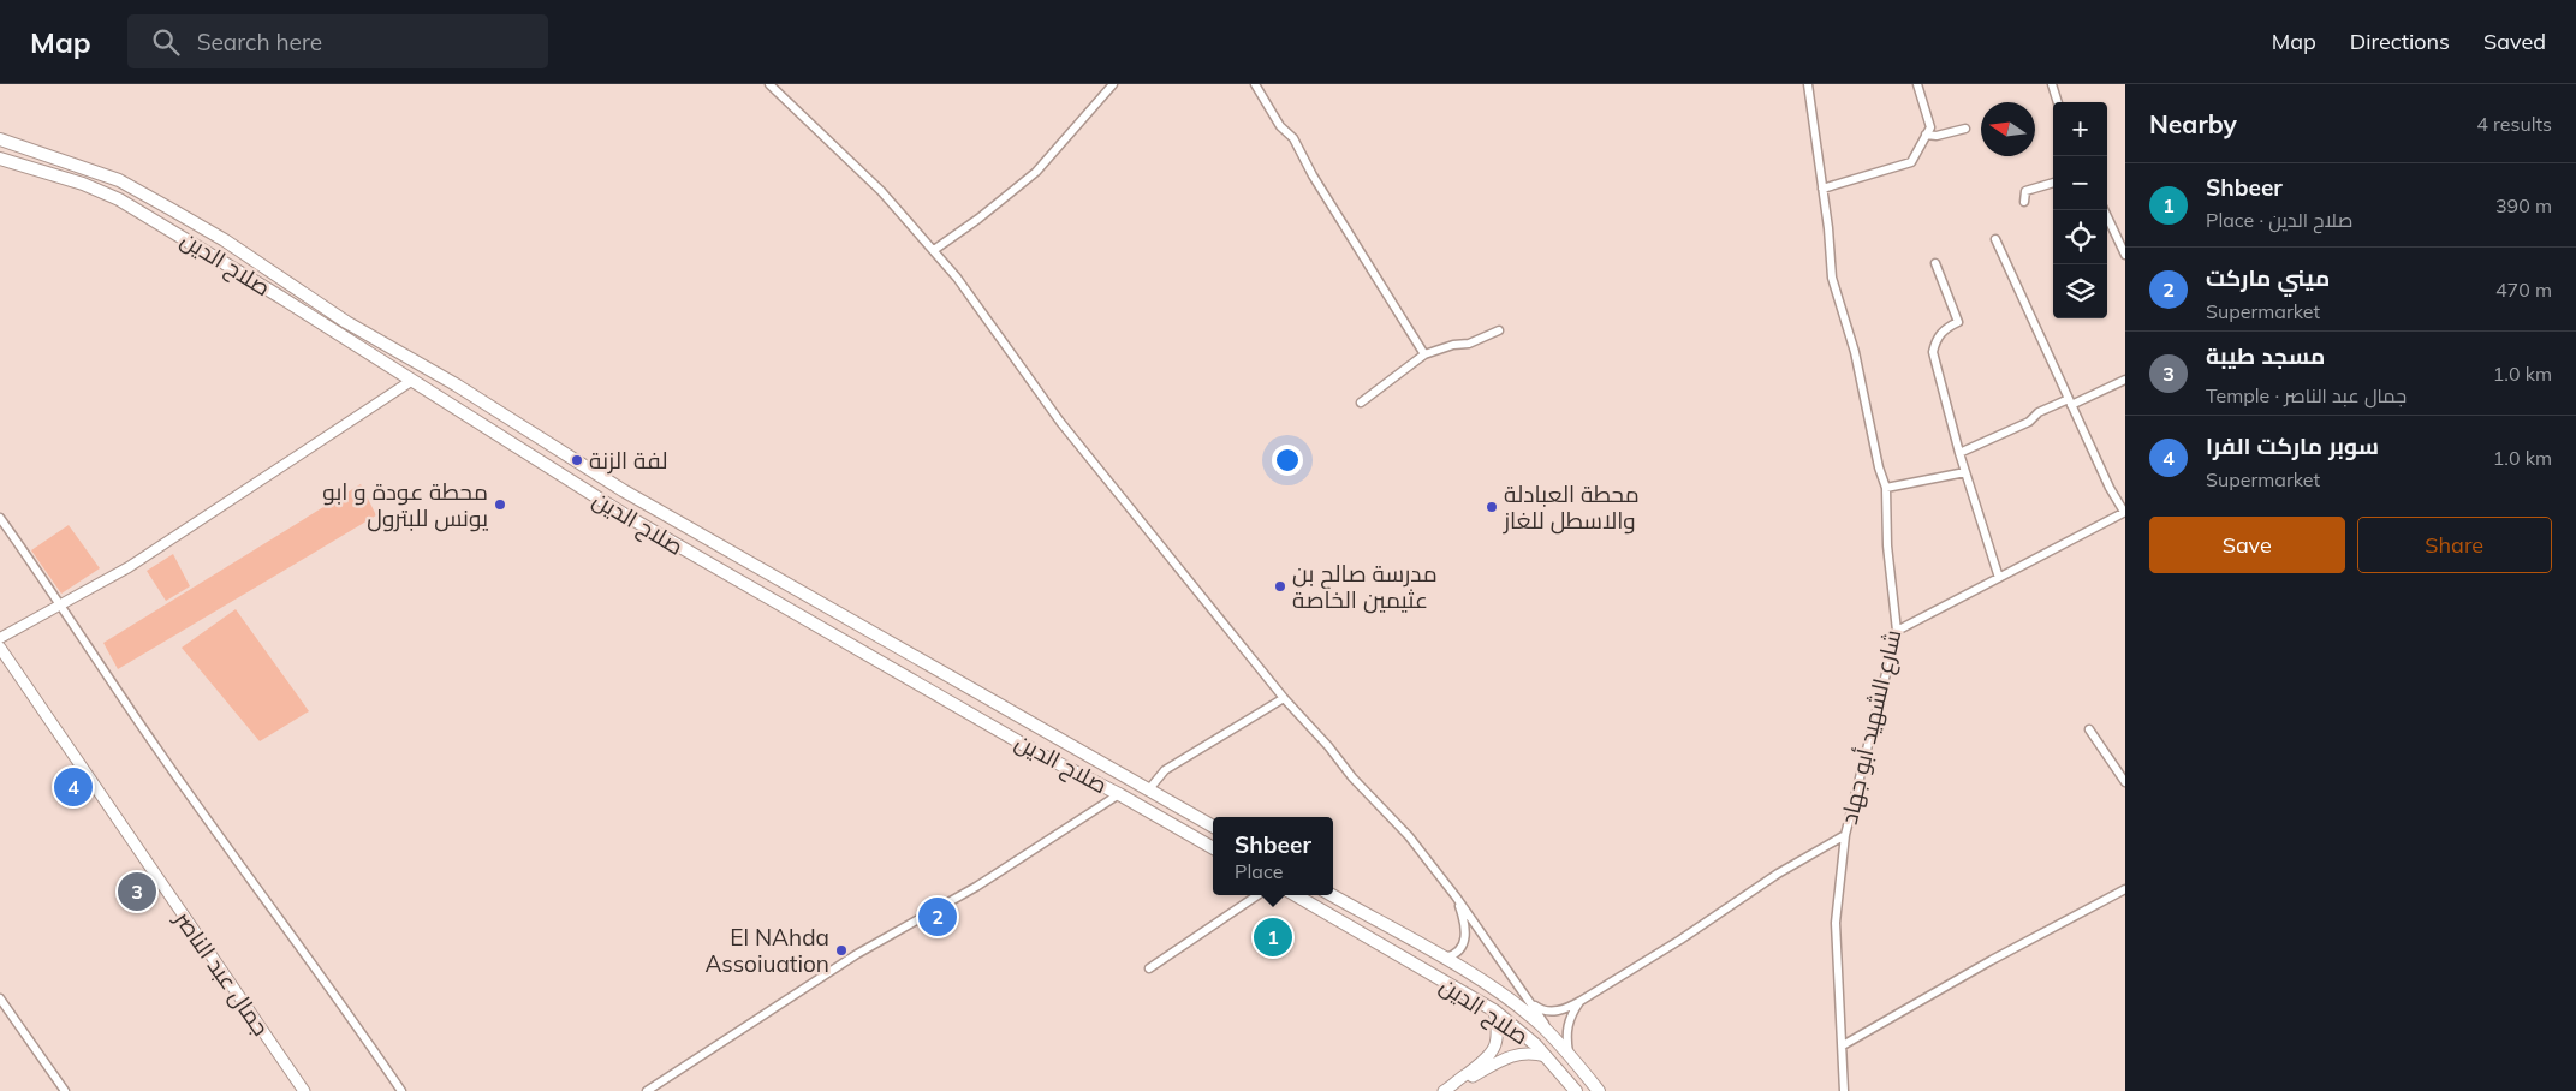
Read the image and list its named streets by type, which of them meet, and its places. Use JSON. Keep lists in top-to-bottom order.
{
  "streets": {
    "highway": ["صلاح الدين"],
    "main road": ["جمال عبد الناصر"],
    "street": ["شارع الشهيد أبو جهاد"]
  },
  "places": [
    "لفة الزنة",
    "محطة عودة و ابو يونس للبترول",
    "محطة العبادلة والاسطل للغاز",
    "مدرسة صالح بن عثيمين الخاصة",
    "El NAhda Assoiuation"
  ],
  "north": "left",
  "page": {
    "header": "Map",
    "search": "Search here",
    "nav": ["Map", "Directions", "Saved"],
    "heading": ["Nearby", "4 results"],
    "map_buttons": ["+", "−"],
    "list": [
      {
        "mark": "1",
        "name": "Shbeer",
        "note": "Place · صلاح الدين",
        "value": "390 m"
      },
      {
        "mark": "2",
        "name": "ميني ماركت",
        "note": "Supermarket",
        "value": "470 m"
      },
      {
        "mark": "3",
        "name": "مسجد طيبة",
        "note": "Temple · جمال عبد الناصر",
        "value": "1.0 km"
      },
      {
        "mark": "4",
        "name": "سوبر ماركت الفرا",
        "note": "Supermarket",
        "value": "1.0 km"
      }
    ],
    "buttons": ["Save", "Share"],
    "pins": [
      "4",
      "3",
      "2",
      "1"
    ],
    "popup": ["Shbeer", "Place"]
  }
}
